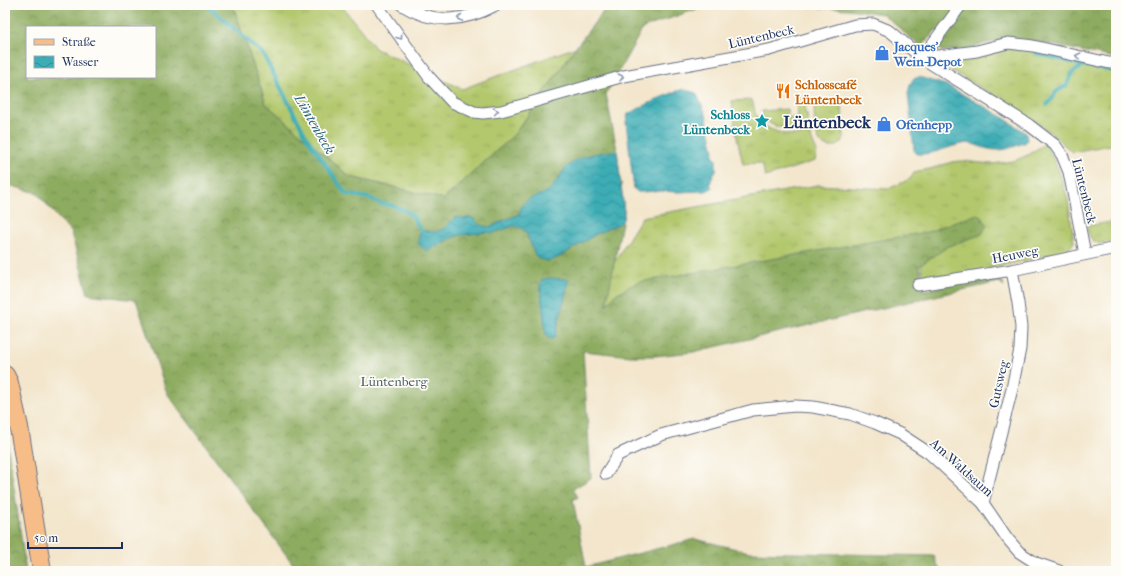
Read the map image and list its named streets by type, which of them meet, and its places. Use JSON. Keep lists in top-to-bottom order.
{
  "streets": {
    "street": [
      "Lüntenbeck",
      "Heuweg",
      "Gutsweg",
      "Am Waldsaum"
    ]
  },
  "crossings": [
    ["Lüntenbeck", "Heuweg"],
    ["Heuweg", "Gutsweg"],
    ["Gutsweg", "Am Waldsaum"]
  ],
  "one_way": ["Lüntenbeck"],
  "districts": ["Lüntenbeck"],
  "water": ["Lüntenbeck"],
  "parks": ["Lüntenberg"],
  "places": {
    "shop": ["Jacques' Wein-Depot", "Ofenhepp"],
    "restaurant": ["Schlosscafé Lüntenbeck"],
    "place": ["Schloss Lüntenbeck"]
  },
  "legend": ["Straße", "Wasser"],
  "scale_bar": "50 m"
}
